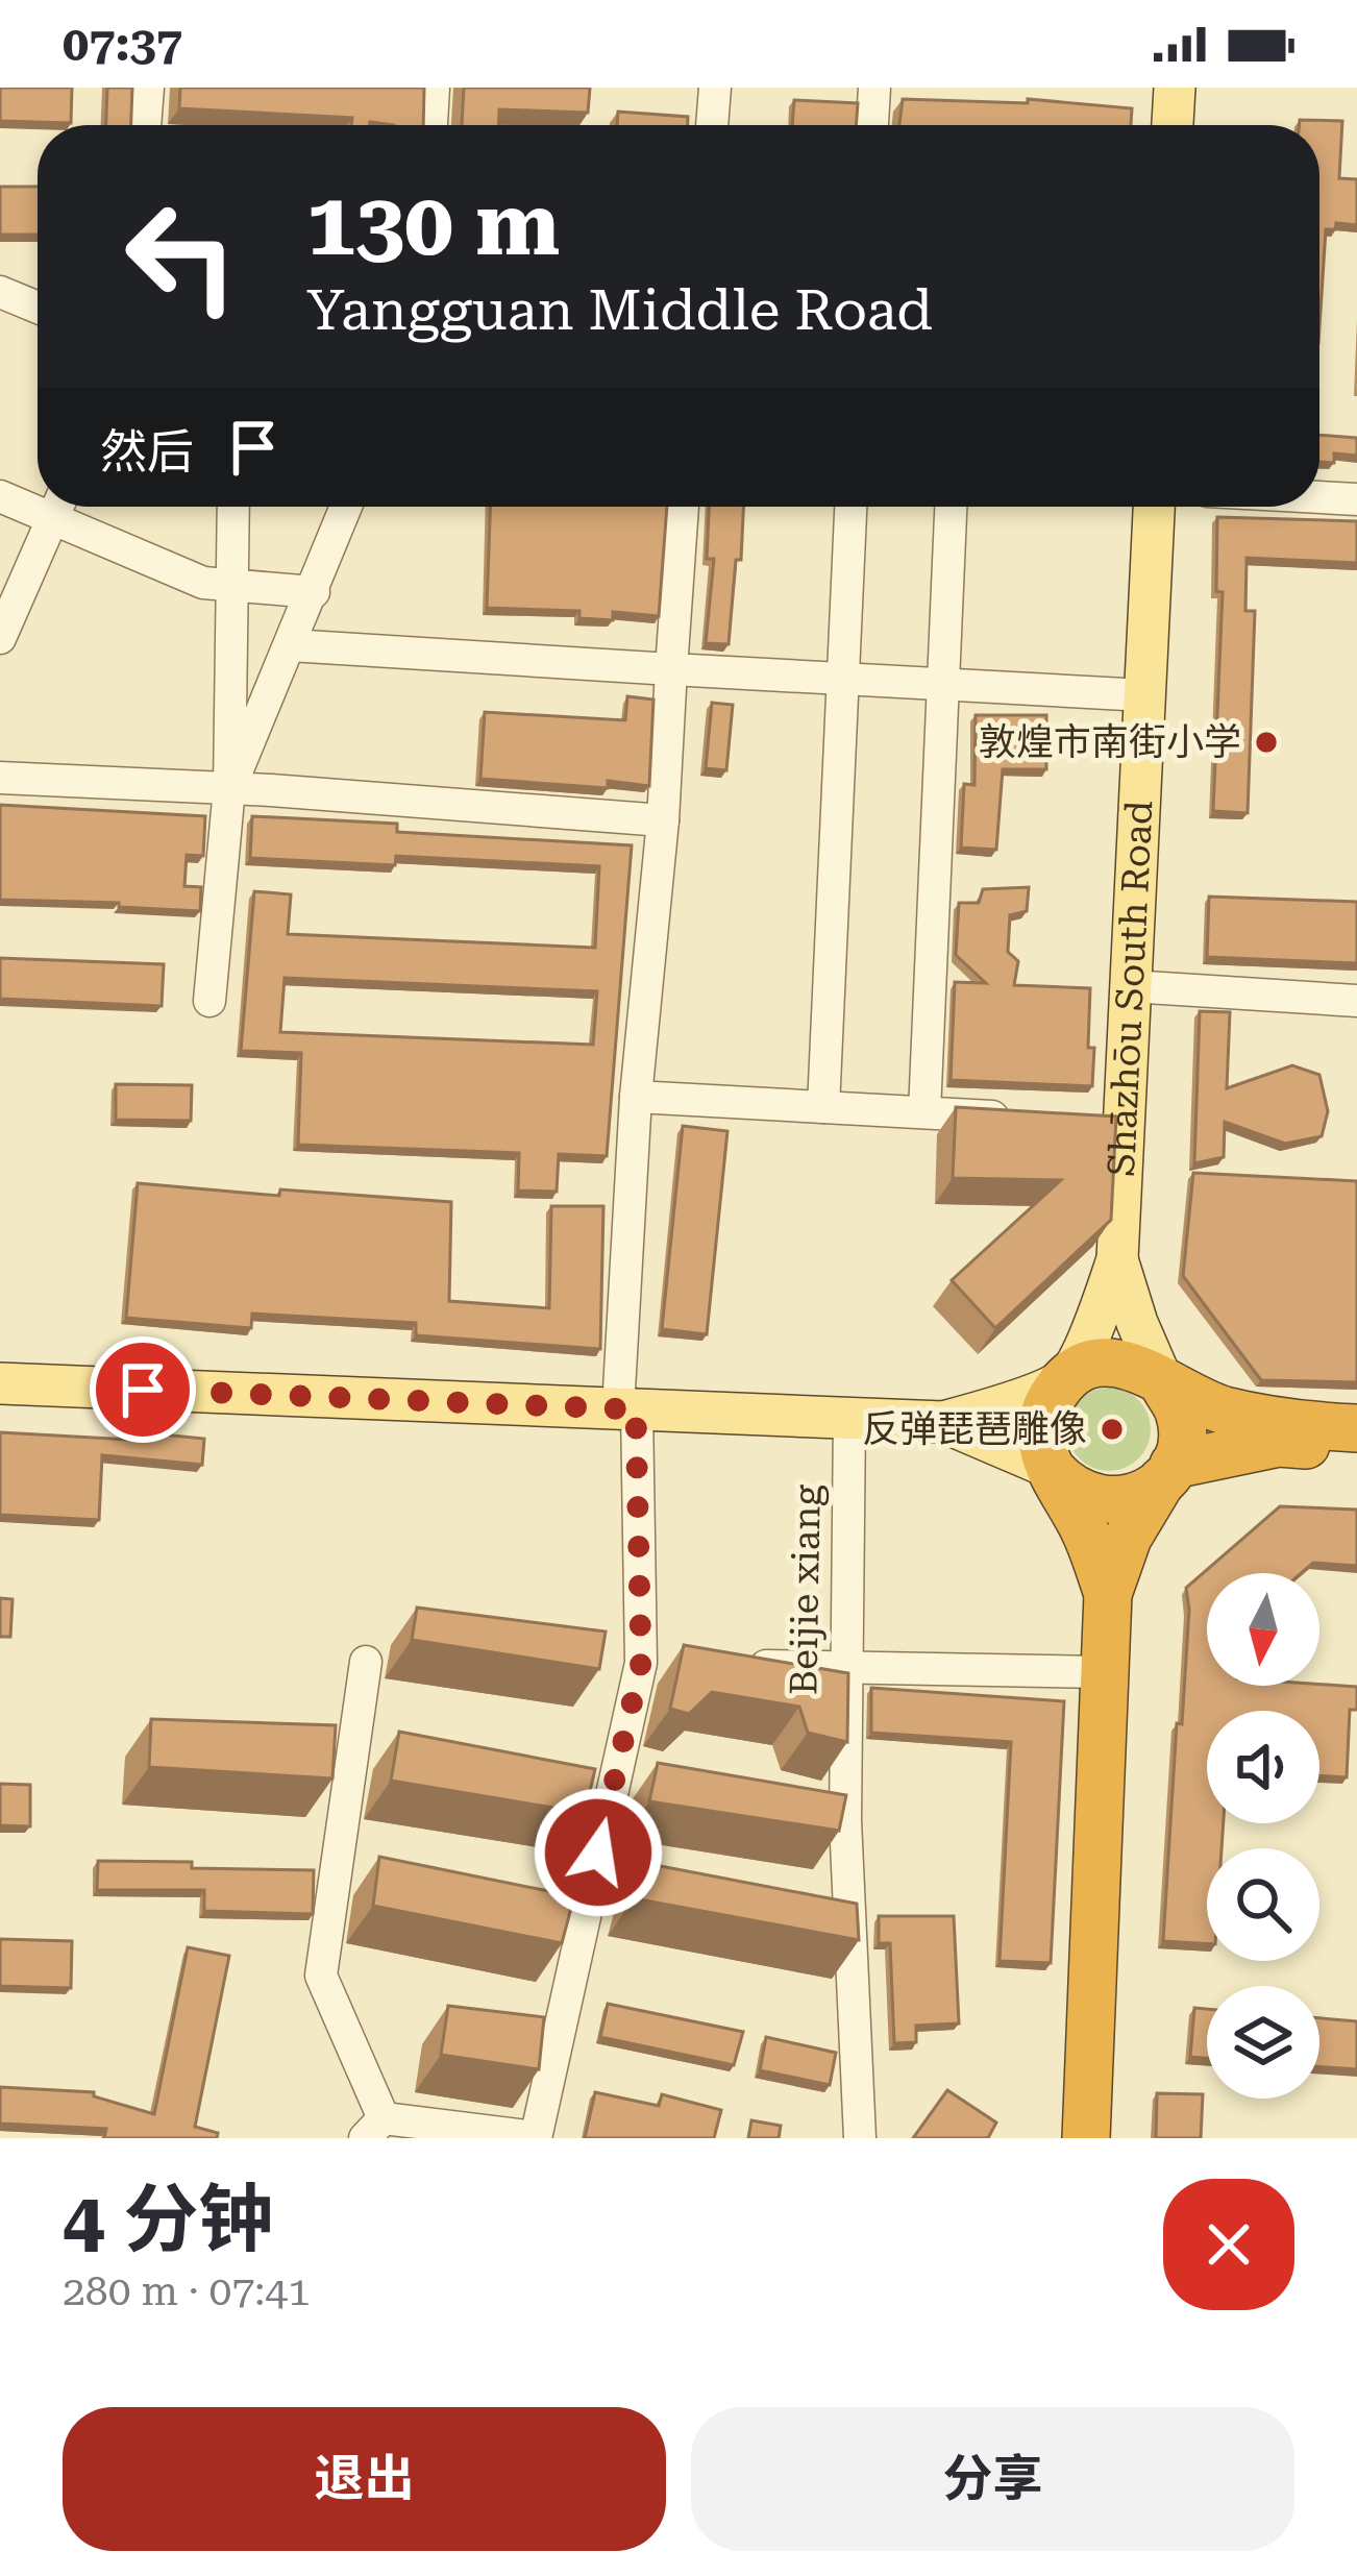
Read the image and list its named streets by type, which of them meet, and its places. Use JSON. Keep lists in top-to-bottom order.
{
  "streets": {
    "main road": ["Shāzhōu South Road"],
    "street": ["Beijie xiang"]
  },
  "places": ["敦煌市南街小学", "反弹琵琶雕像"],
  "north": "bottom",
  "page": {
    "status": "07:37",
    "turn": ["130 m", "Yangguan Middle Road"],
    "then": "然后",
    "heading": ["4 分钟", "280 m · 07:41"],
    "buttons": ["退出", "分享"]
  }
}
